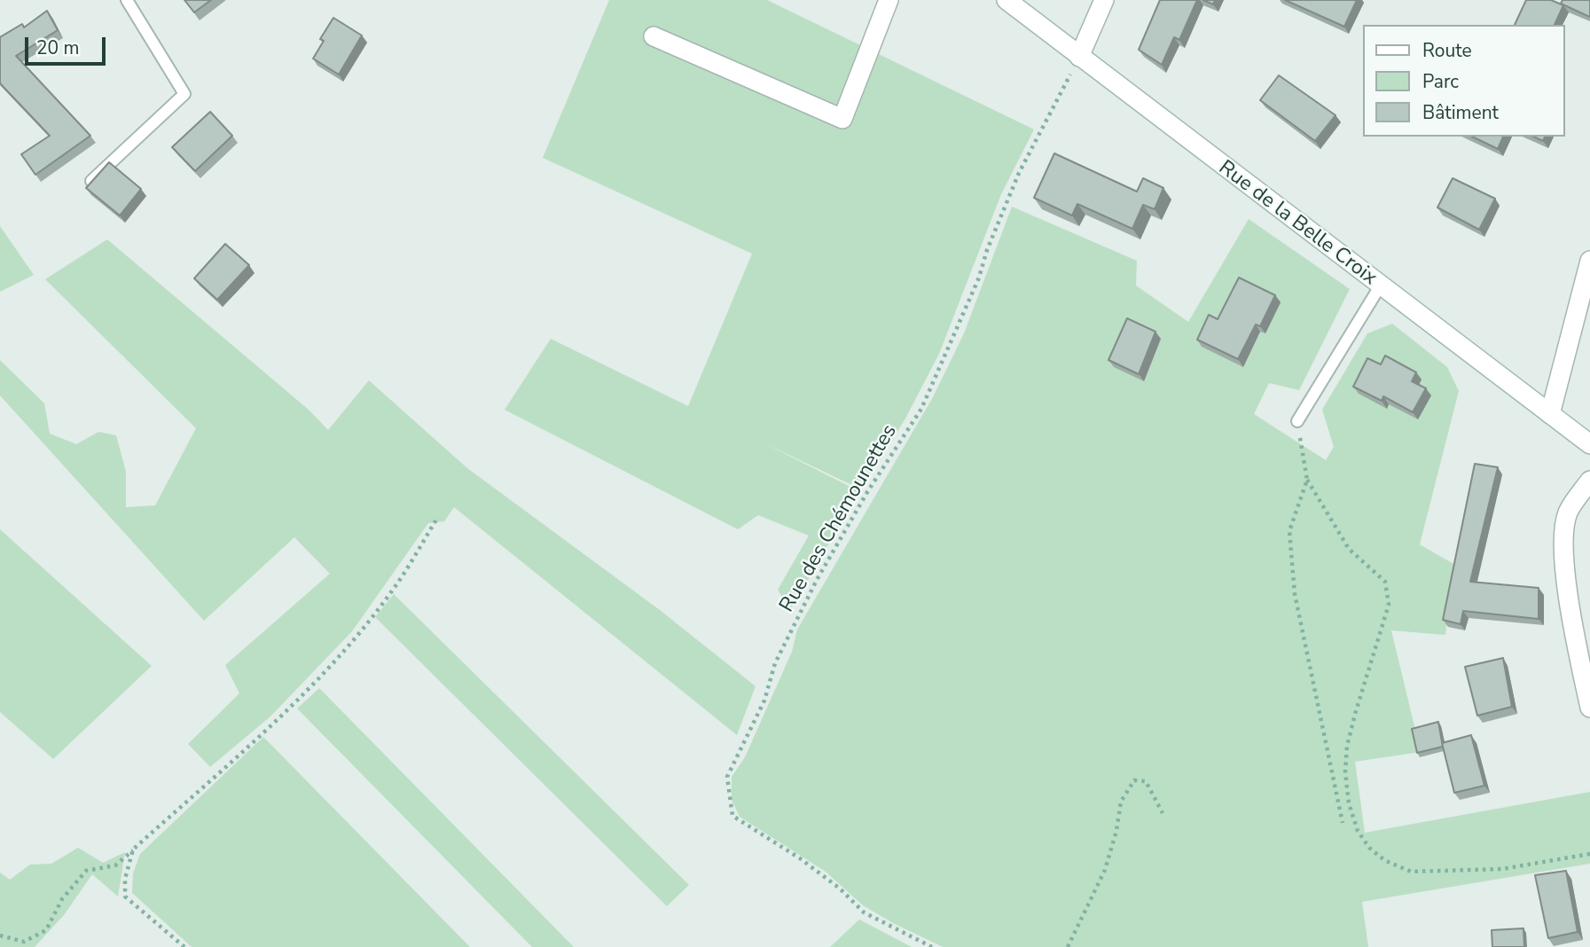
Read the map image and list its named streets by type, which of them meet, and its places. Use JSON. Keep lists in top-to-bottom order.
{
  "streets": {
    "street": ["Rue de la Belle Croix"],
    "path": ["Rue des Chémounettes"]
  },
  "crossings": [
    ["Rue de la Belle Croix", "Rue des Chémounettes"]
  ],
  "legend": ["Route", "Parc", "Bâtiment"],
  "scale_bar": "20 m"
}
